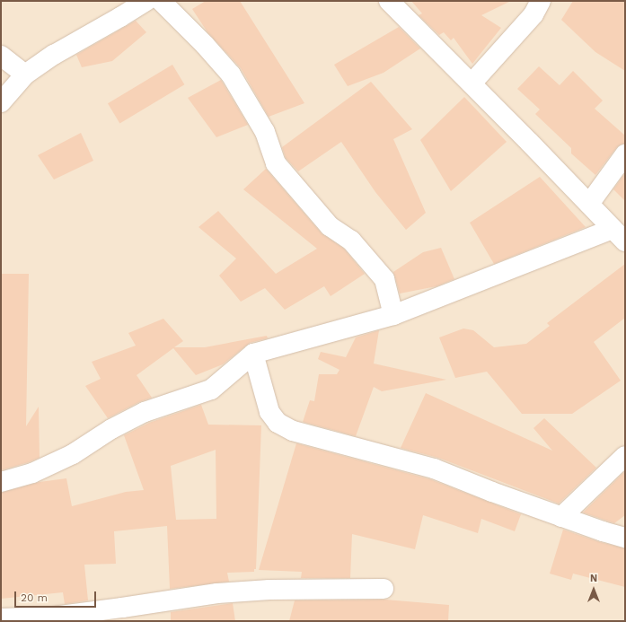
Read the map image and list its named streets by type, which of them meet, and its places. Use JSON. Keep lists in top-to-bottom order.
{
  "scale_bar": "20 m",
  "north": "top"
}
